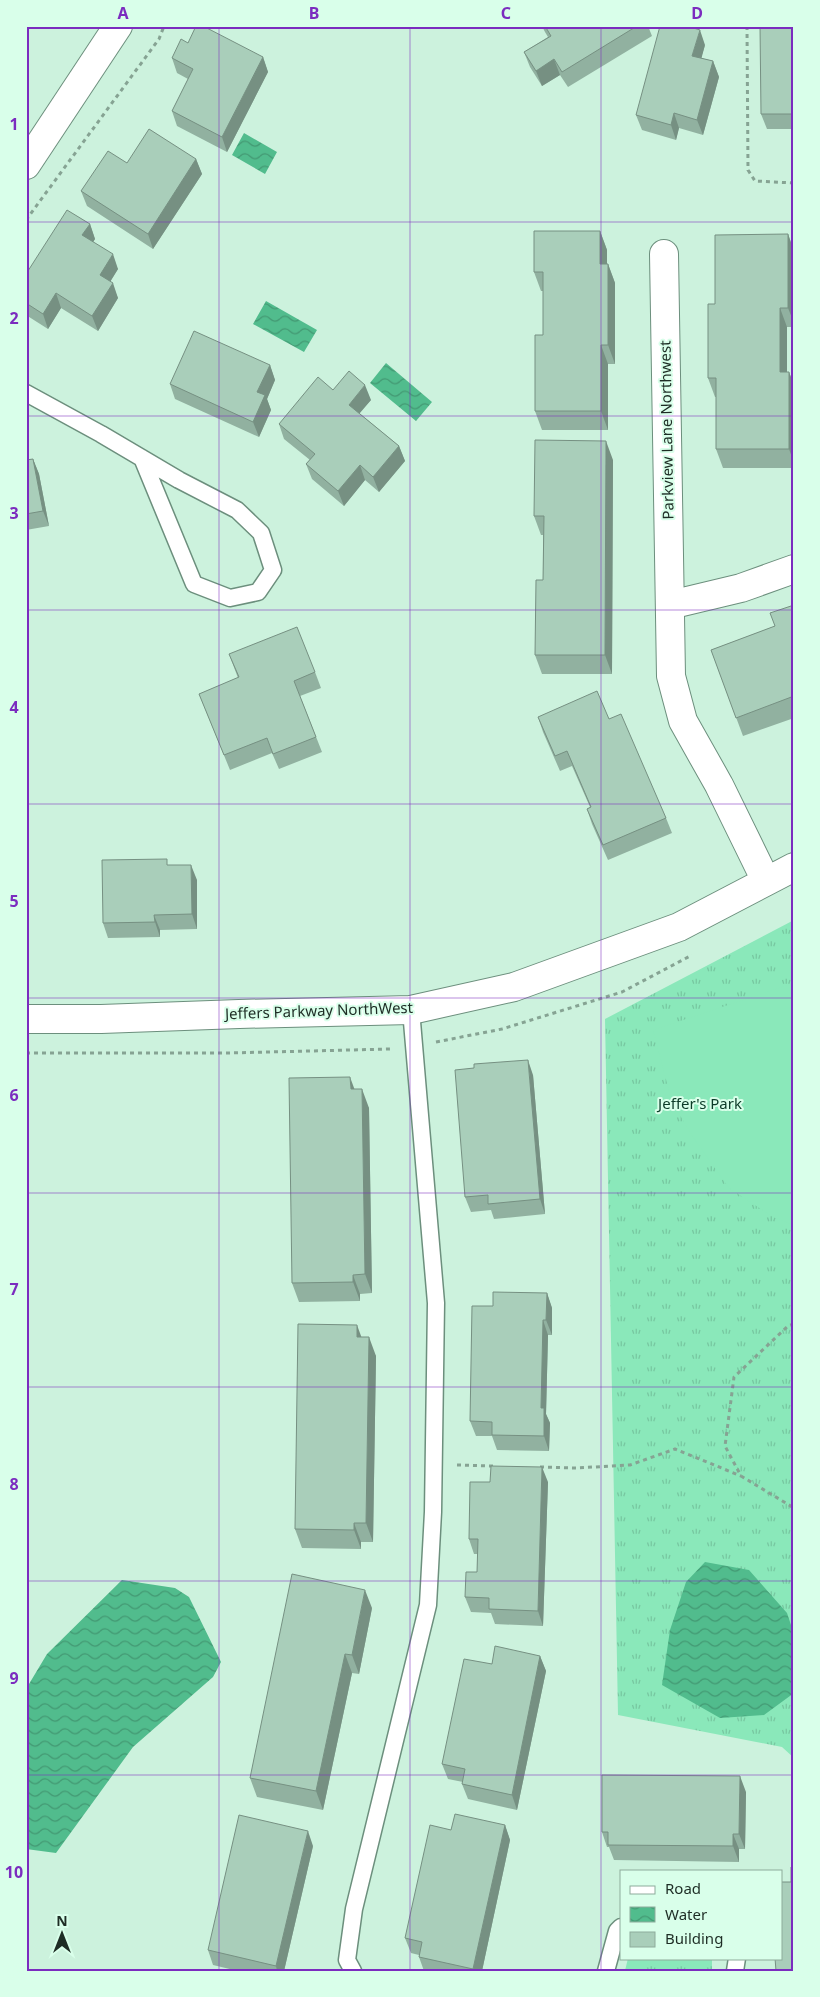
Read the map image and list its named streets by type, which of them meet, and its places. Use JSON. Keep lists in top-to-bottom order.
{
  "streets": {
    "street": ["Parkview Lane Northwest", "Jeffers Parkway NorthWest"]
  },
  "crossings": [
    ["Parkview Lane Northwest", "Jeffers Parkway NorthWest"]
  ],
  "parks": ["Jeffer's Park"],
  "legend": ["Road", "Water", "Building"],
  "north": "top",
  "grid": {
    "columns": [
      "A",
      "B",
      "C",
      "D"
    ],
    "rows": [
      "1",
      "2",
      "3",
      "4",
      "5",
      "6",
      "7",
      "8",
      "9",
      "10"
    ]
  }
}
